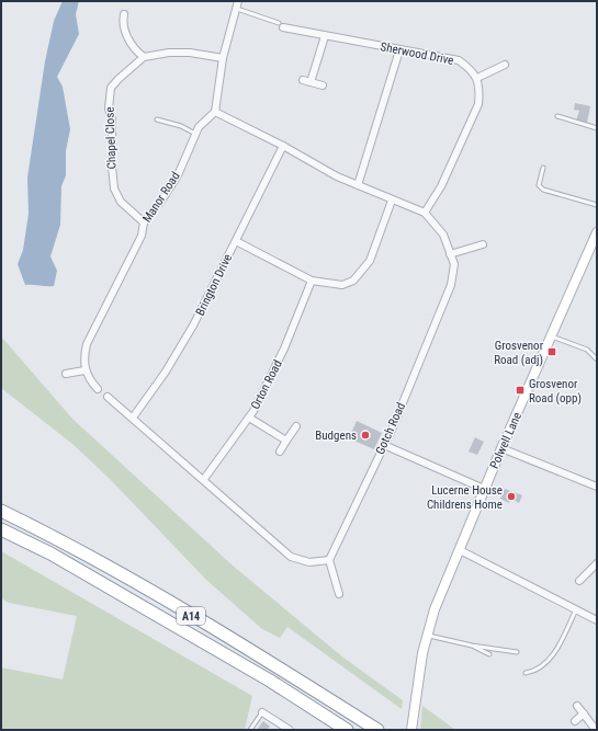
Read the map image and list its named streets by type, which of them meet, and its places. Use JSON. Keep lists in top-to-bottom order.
{
  "streets": {
    "highway": ["A14"],
    "street": [
      "Sherwood Drive",
      "Chapel Close",
      "Manor Road",
      "Brington Drive",
      "Orton Road",
      "Gotch Road",
      "Polwell Lane"
    ]
  },
  "crossings": [
    ["Chapel Close", "Manor Road"]
  ],
  "places": {
    "transit": ["Grosvenor Road (adj)", "Grosvenor Road (opp)"],
    "other": ["Budgens", "Lucerne House Childrens Home"]
  }
}
